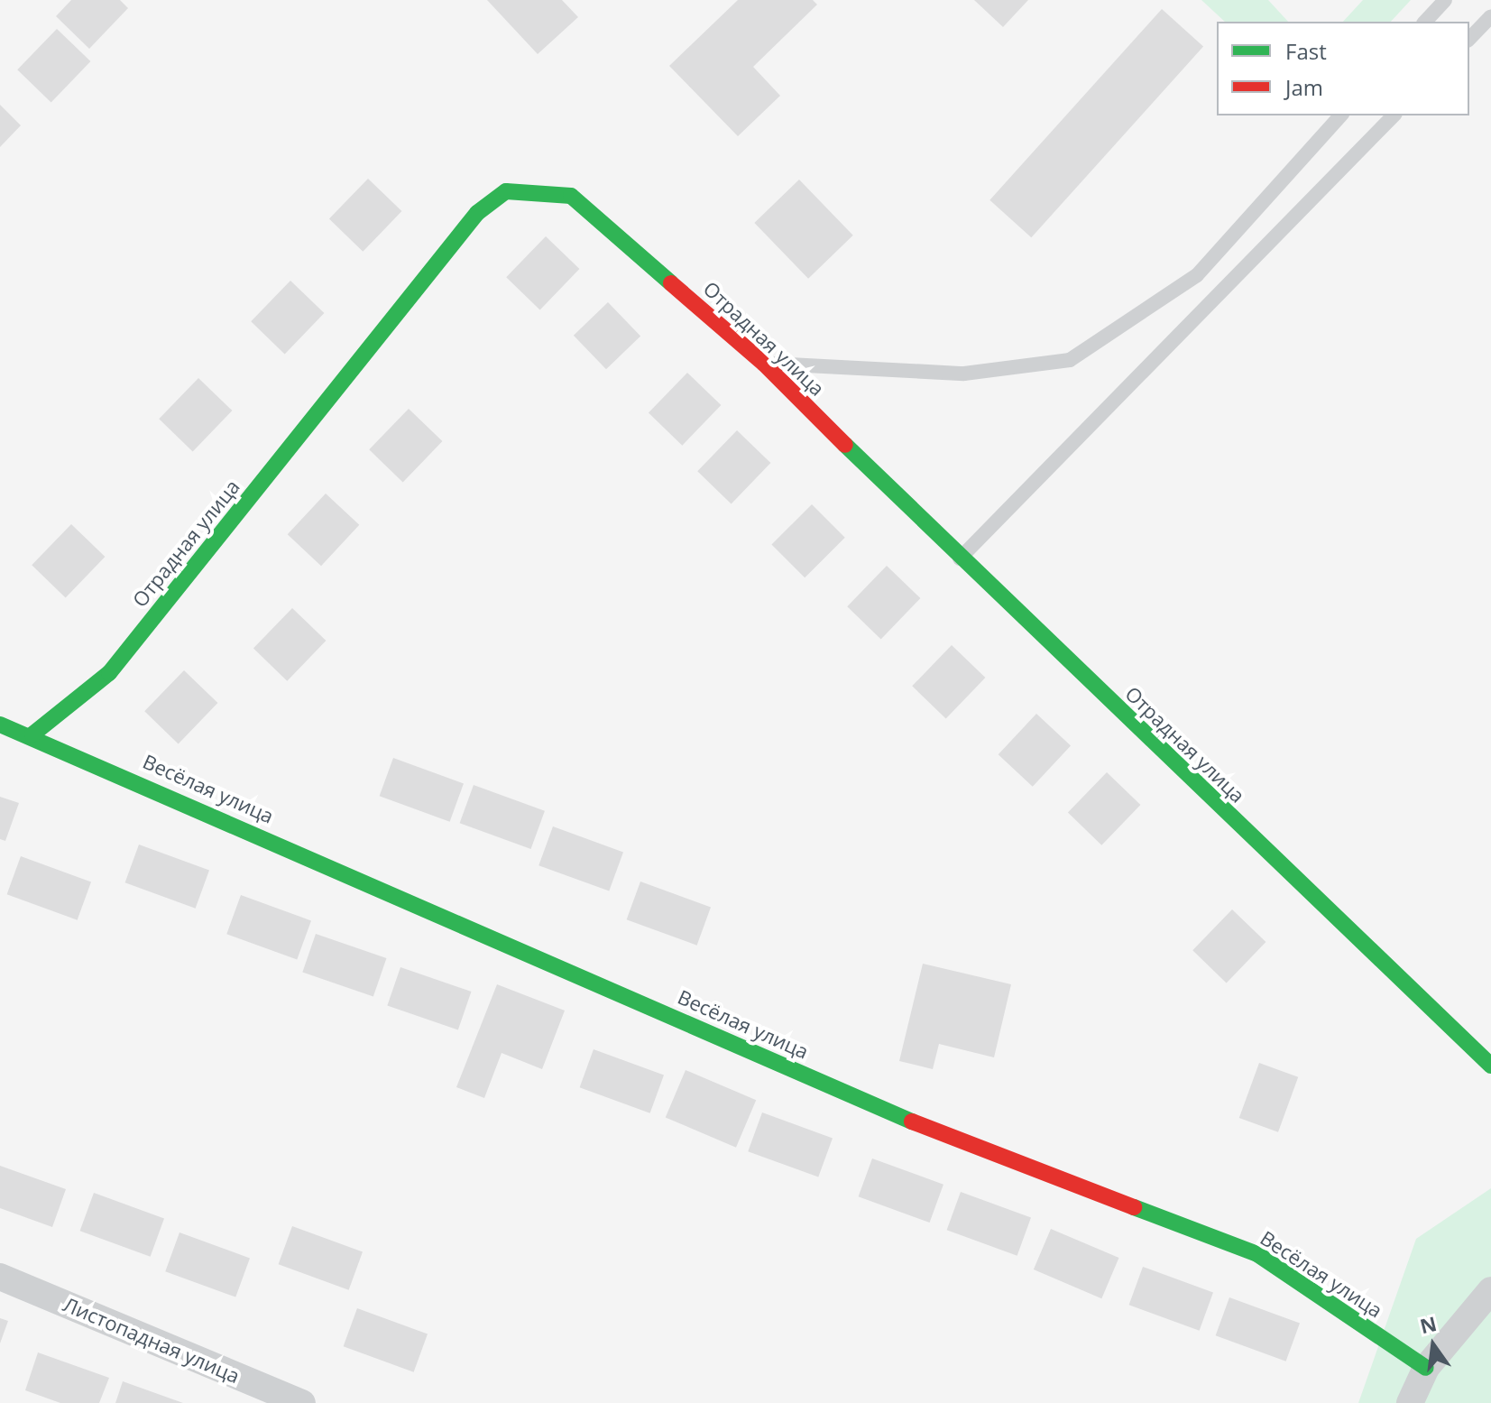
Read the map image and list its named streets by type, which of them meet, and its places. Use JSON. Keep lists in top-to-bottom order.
{
  "streets": {
    "street": ["Отрадная улица", "Весёлая улица", "Листопадная улица"]
  },
  "crossings": [
    ["Отрадная улица", "Весёлая улица"]
  ],
  "legend": ["Fast", "Jam"],
  "north": "top"
}
